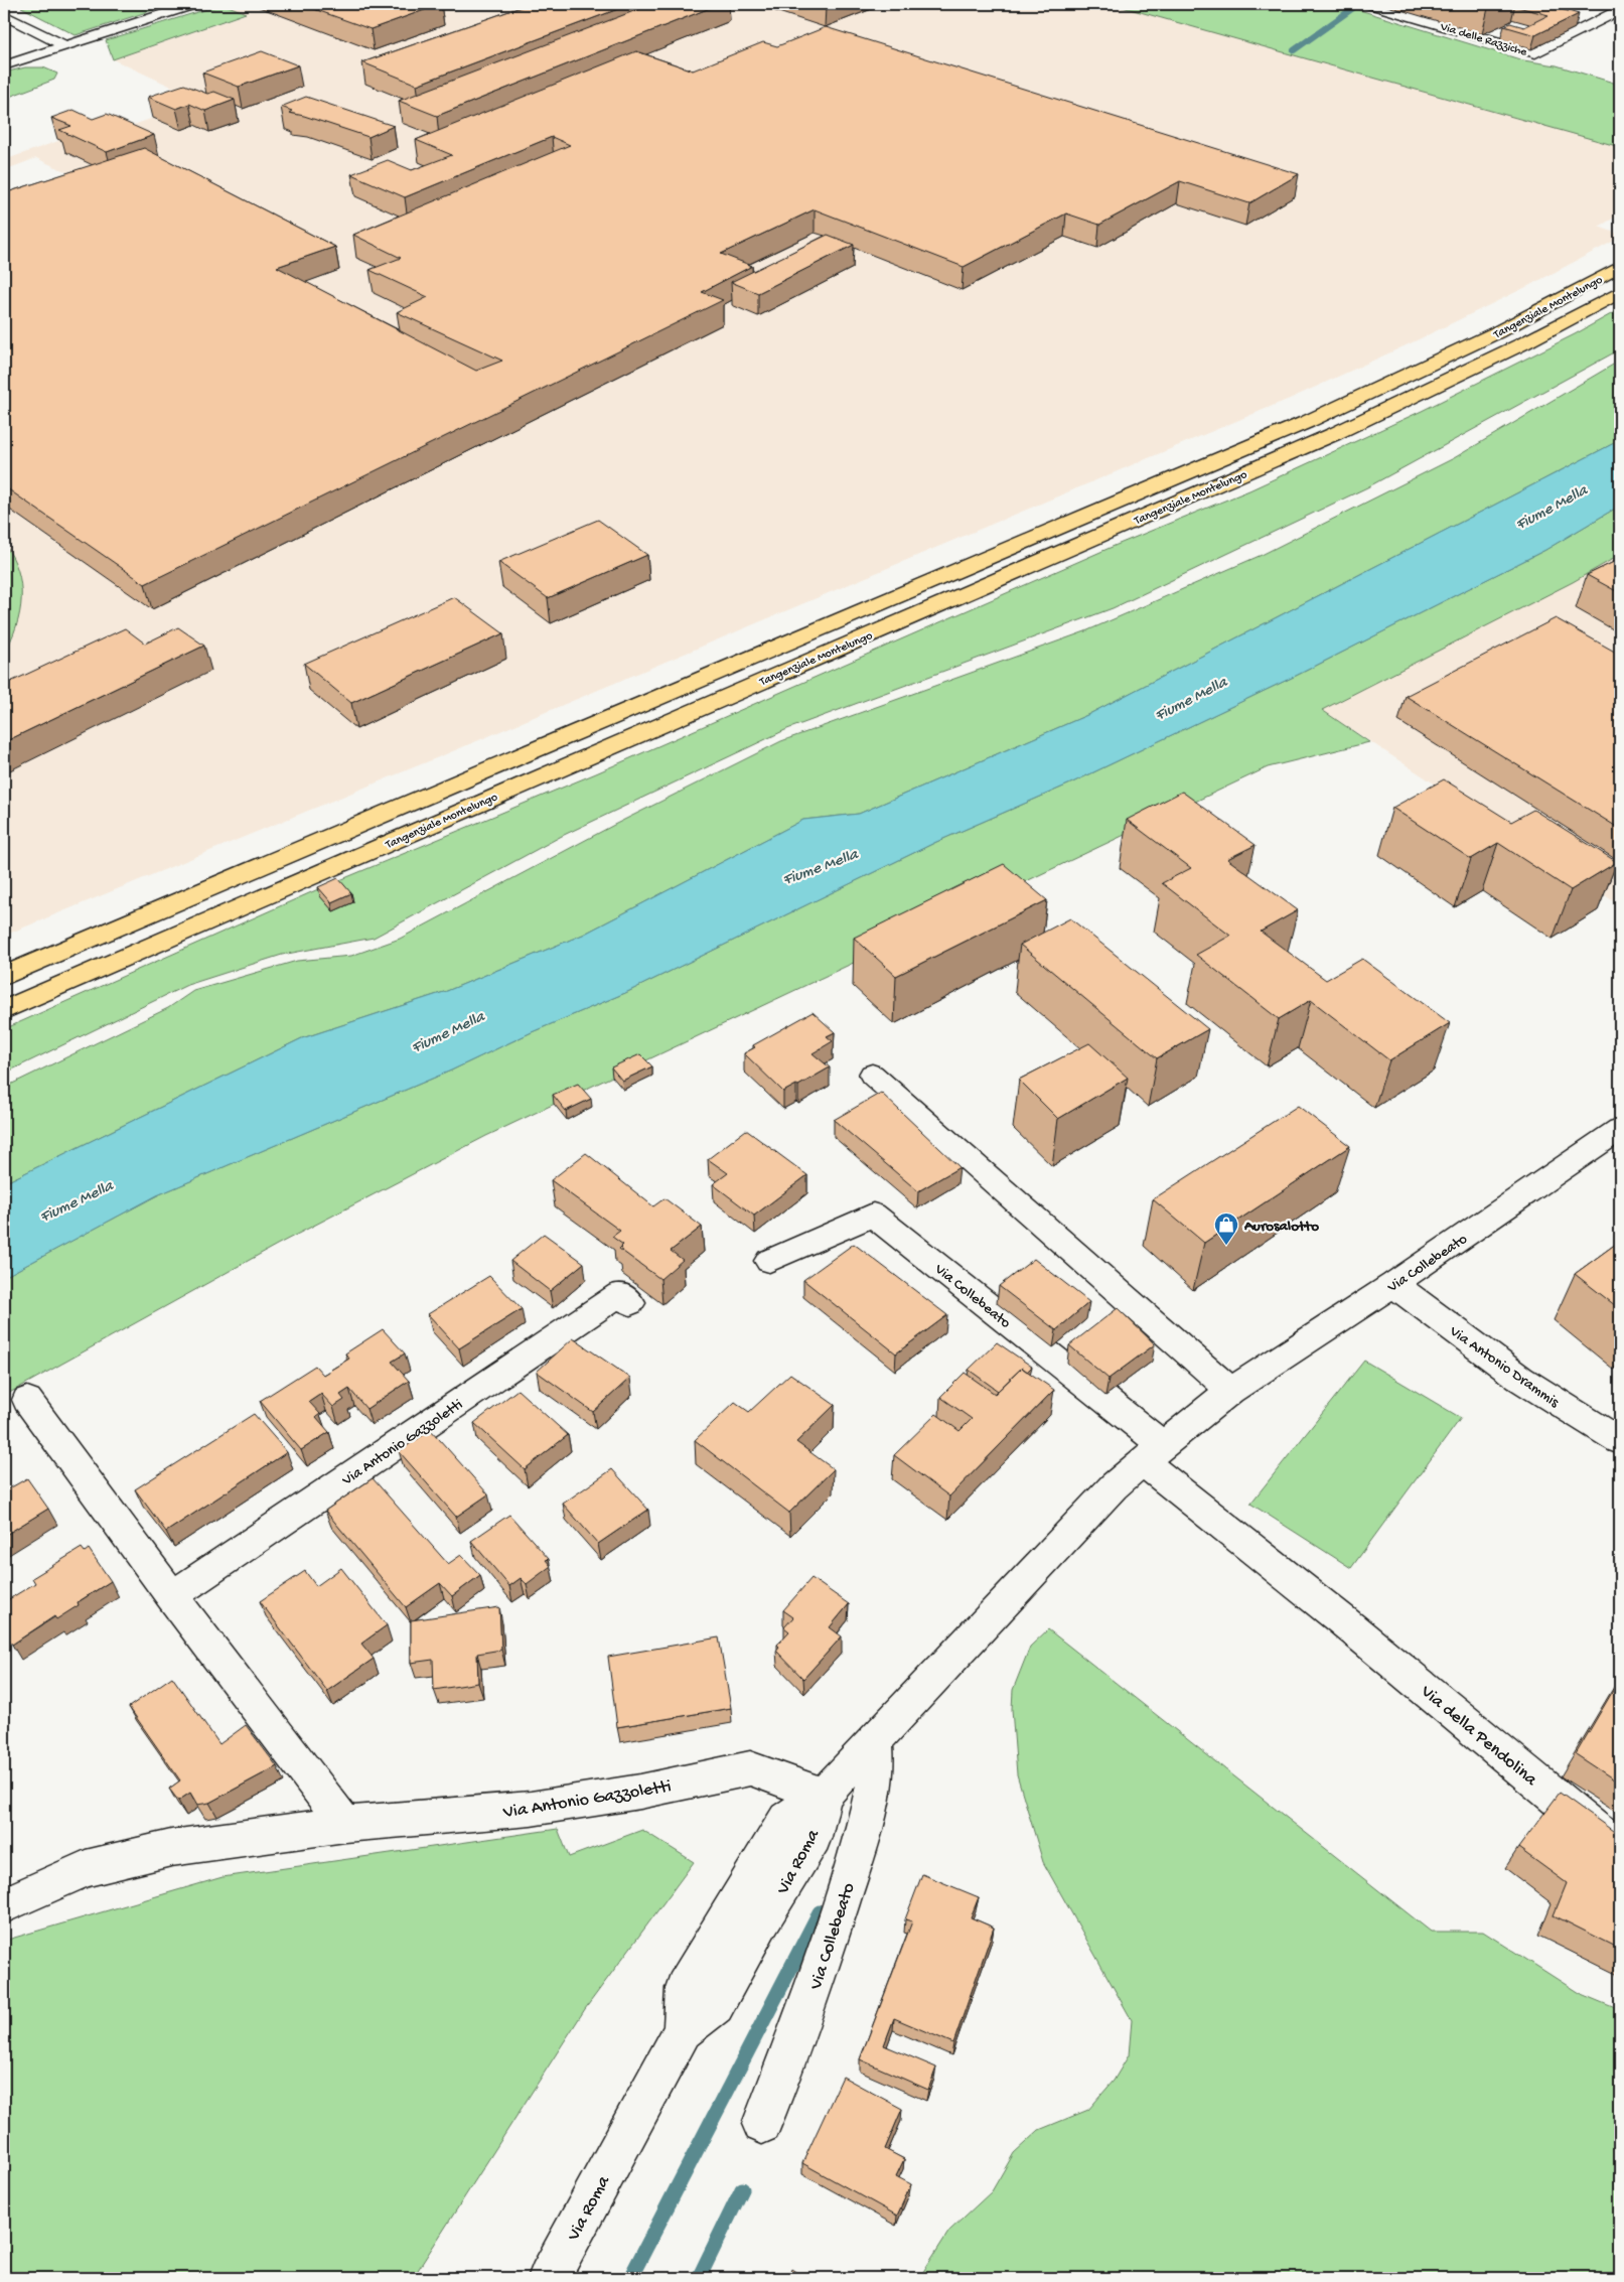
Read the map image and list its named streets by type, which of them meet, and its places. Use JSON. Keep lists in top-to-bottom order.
{
  "streets": {
    "highway": ["Tangenziale Montelungo"],
    "street": [
      "Via delle Razziche",
      "Via Collebeato",
      "Via Antonio Drammis",
      "Via Antonio Gazzoletti",
      "Via della Pendolina",
      "Via Roma"
    ]
  },
  "crossings": [
    ["Via Collebeato", "Via Antonio Drammis"],
    ["Via Collebeato", "Via Antonio Gazzoletti"],
    ["Via Collebeato", "Via della Pendolina"],
    ["Via Collebeato", "Via Roma"],
    ["Via Antonio Gazzoletti", "Via Roma"]
  ],
  "water": ["Fiume Mella"],
  "places": {
    "shop": ["Aurosalotto"]
  }
}
